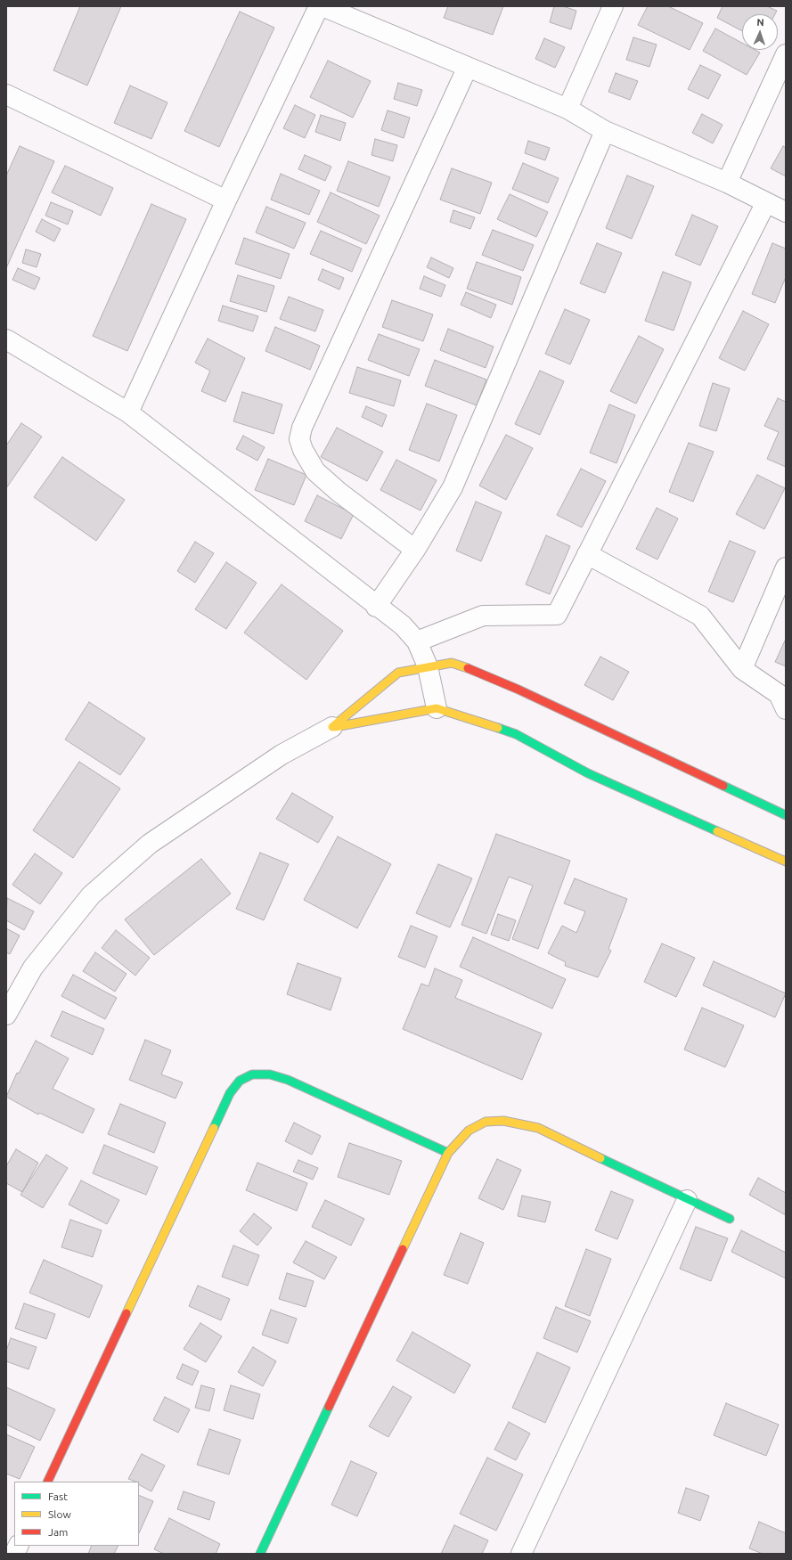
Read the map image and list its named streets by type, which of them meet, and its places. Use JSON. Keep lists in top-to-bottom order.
{
  "legend": ["Fast", "Slow", "Jam"],
  "north": "top"
}
